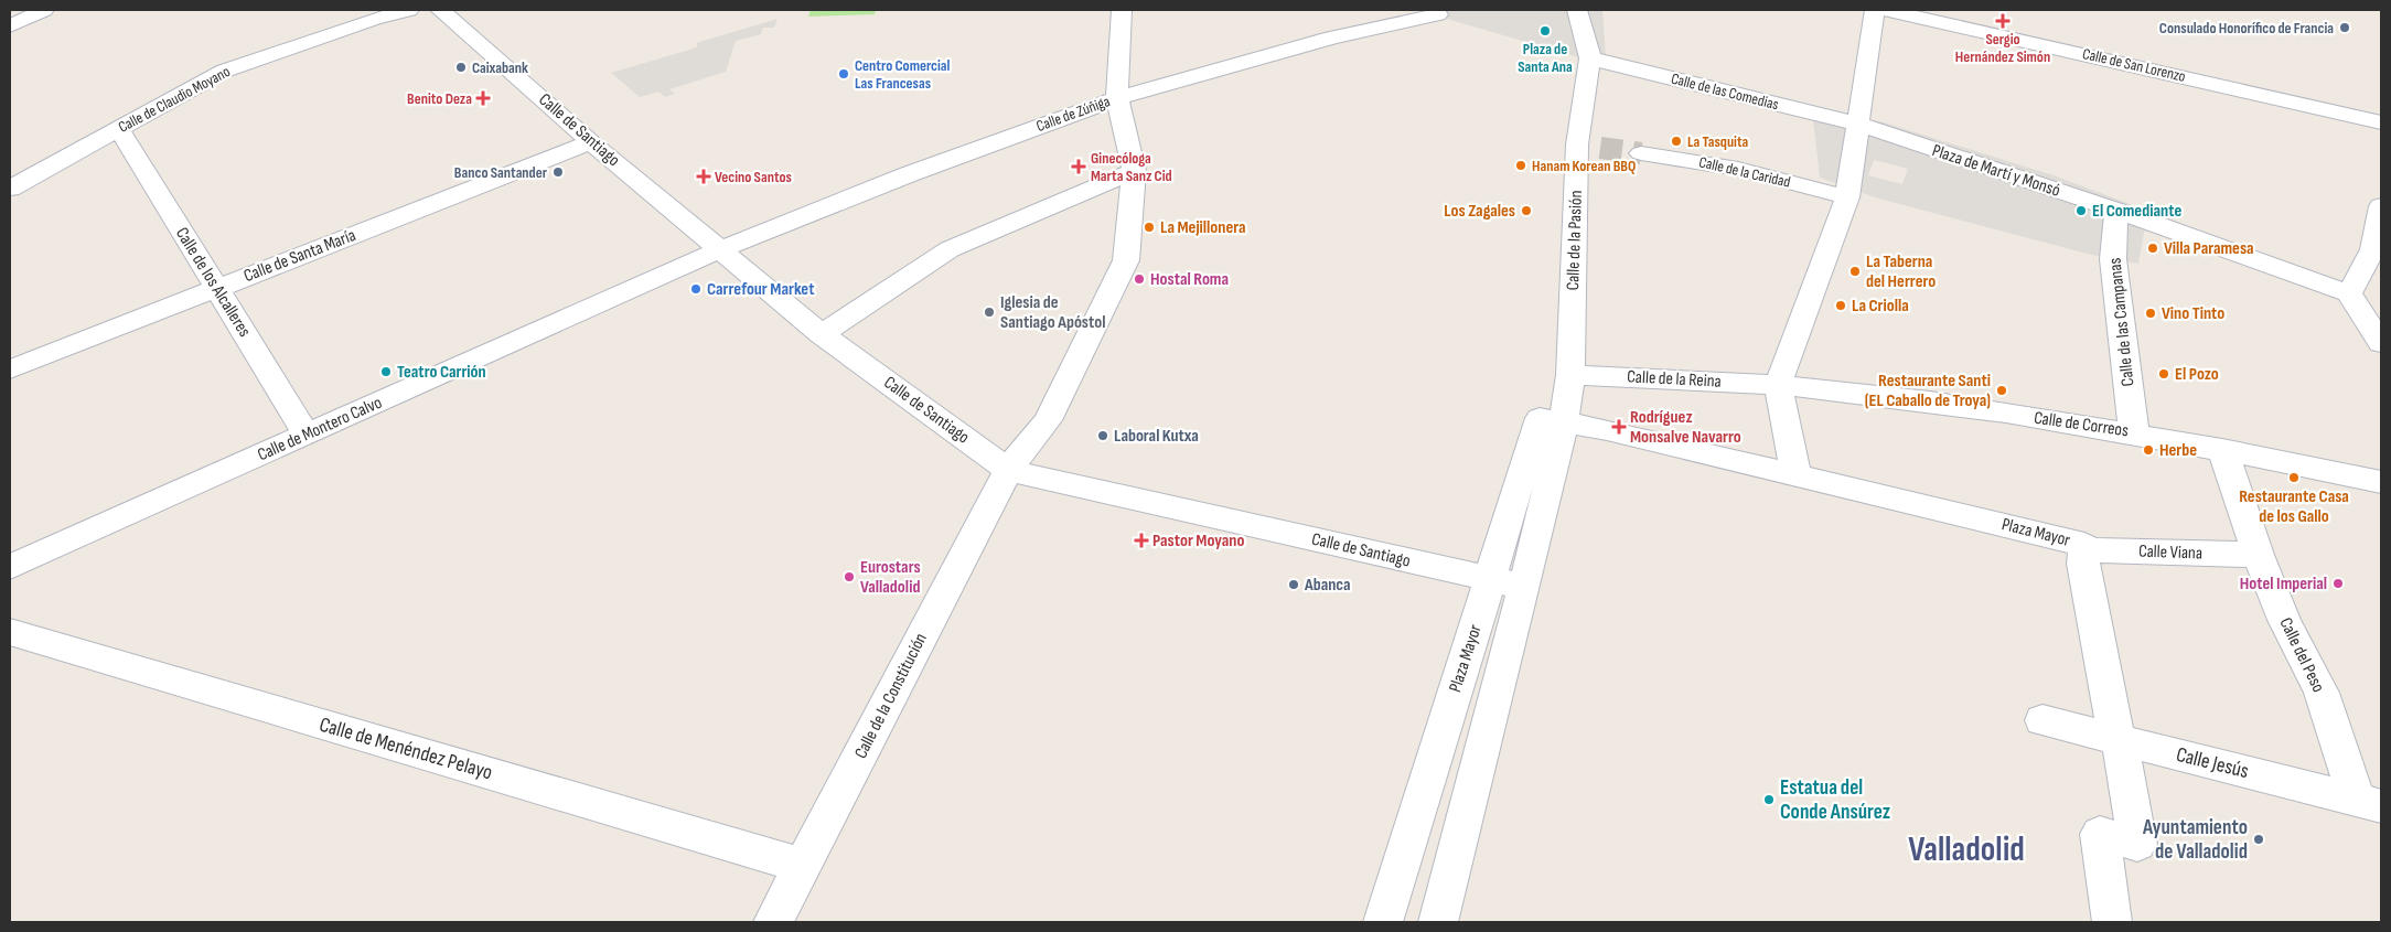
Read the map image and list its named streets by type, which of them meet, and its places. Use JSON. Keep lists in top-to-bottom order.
{
  "streets": {
    "street": [
      "Calle de San Lorenzo",
      "Calle de las Comedias",
      "Calle de Claudio Moyano",
      "Calle de Zúñiga",
      "Calle de Santiago",
      "Plaza de Martí y Monsó",
      "Calle de la Caridad",
      "Calle de la Pasión",
      "Calle de Santa María",
      "Calle de los Alcalleres",
      "Calle de las Campanas",
      "Calle de la Reina",
      "Calle de Correos",
      "Calle de Montero Calvo",
      "Plaza Mayor",
      "Calle Viana",
      "Calle del Peso",
      "Calle de la Constitución",
      "Calle de Menéndez Pelayo",
      "Calle Jesús"
    ]
  },
  "crossings": [
    ["Calle de las Comedias", "Plaza de Martí y Monsó"],
    ["Calle de las Comedias", "Calle de la Pasión"],
    ["Calle de Claudio Moyano", "Calle de los Alcalleres"],
    ["Calle de Zúñiga", "Calle de Santiago"],
    ["Calle de Zúñiga", "Calle de Montero Calvo"],
    ["Calle de Zúñiga", "Calle de la Constitución"],
    ["Calle de Santiago", "Calle de Santa María"],
    ["Calle de Santiago", "Calle de Montero Calvo"],
    ["Calle de Santiago", "Plaza Mayor"],
    ["Calle de Santiago", "Calle de la Constitución"],
    ["Plaza de Martí y Monsó", "Calle de las Campanas"],
    ["Calle de la Pasión", "Calle de la Reina"],
    ["Calle de la Pasión", "Plaza Mayor"],
    ["Calle de Santa María", "Calle de los Alcalleres"],
    ["Calle de los Alcalleres", "Calle de Montero Calvo"],
    ["Calle de las Campanas", "Calle de Correos"],
    ["Calle de la Reina", "Calle de Correos"],
    ["Calle de Correos", "Calle del Peso"],
    ["Plaza Mayor", "Calle Viana"],
    ["Plaza Mayor", "Calle Jesús"],
    ["Calle Viana", "Calle del Peso"],
    ["Calle del Peso", "Calle Jesús"],
    ["Calle de la Constitución", "Calle de Menéndez Pelayo"]
  ],
  "districts": ["Valladolid"],
  "places": {
    "health": [
      "Sergio Hernández Simón",
      "Benito Deza",
      "Ginecóloga Marta Sanz Cid",
      "Vecino Santos",
      "Rodríguez Monsalve Navarro",
      "Pastor Moyano"
    ],
    "other": [
      "Consulado Honorífico de Francia",
      "Plaza de Santa Ana",
      "Caixabank",
      "Centro Comercial Las Francesas",
      "La Tasquita",
      "Hanam Korean BBQ",
      "Banco Santander",
      "Los Zagales",
      "El Comediante",
      "La Mejillonera",
      "Villa Paramesa",
      "La Taberna del Herrero",
      "Hostal Roma",
      "Carrefour Market",
      "La Criolla",
      "Iglesia de Santiago Apóstol",
      "Vino Tinto",
      "Teatro Carrión",
      "El Pozo",
      "Restaurante Santi (EL Caballo de Troya)",
      "Laboral Kutxa",
      "Herbe",
      "Restaurante Casa de los Gallo",
      "Eurostars Valladolid",
      "Hotel Imperial",
      "Abanca",
      "Estatua del Conde Ansúrez",
      "Ayuntamiento de Valladolid"
    ]
  }
}
